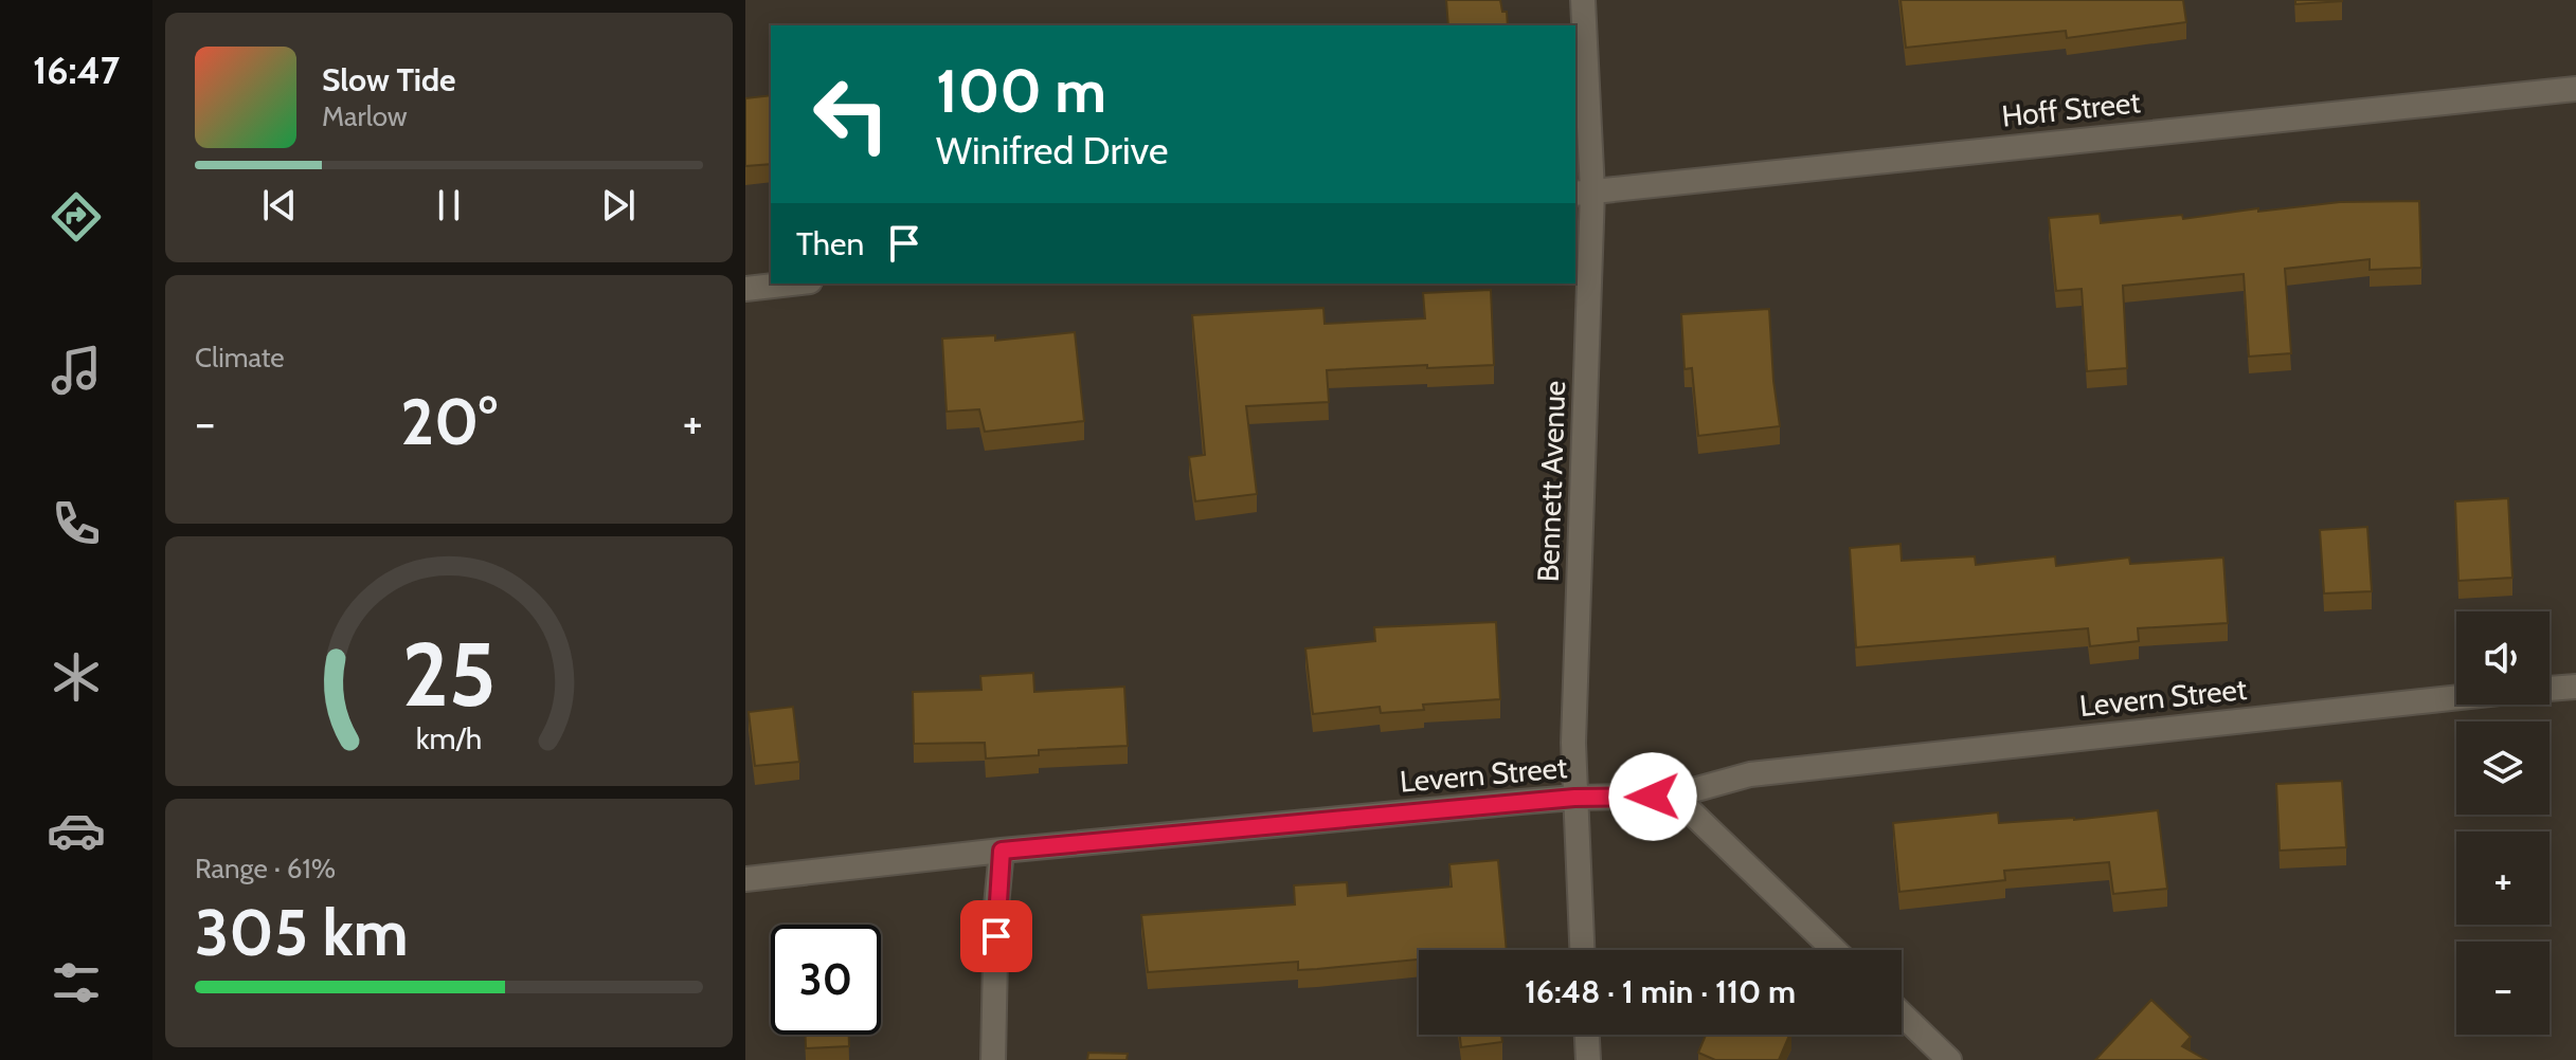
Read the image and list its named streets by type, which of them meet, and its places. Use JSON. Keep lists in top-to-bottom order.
{
  "streets": {
    "street": ["Hoff Street", "Bennett Avenue", "Levern Street"]
  },
  "crossings": [
    ["Hoff Street", "Bennett Avenue"],
    ["Bennett Avenue", "Levern Street"]
  ],
  "page": {
    "tabs": "16:47",
    "turn": ["100 m", "Winifred Drive"],
    "song": ["Slow Tide", "Marlow"],
    "then": "Then",
    "tile": [
      "Climate",
      ["Range · 61%", "305 km"]
    ],
    "heat": ["−", "20°", "+"],
    "map_buttons": ["+", "−"],
    "limit": "30",
    "trip": "16:48 · 1 min · 110 m",
    "gauge": ["25", "km/h"]
  }
}
